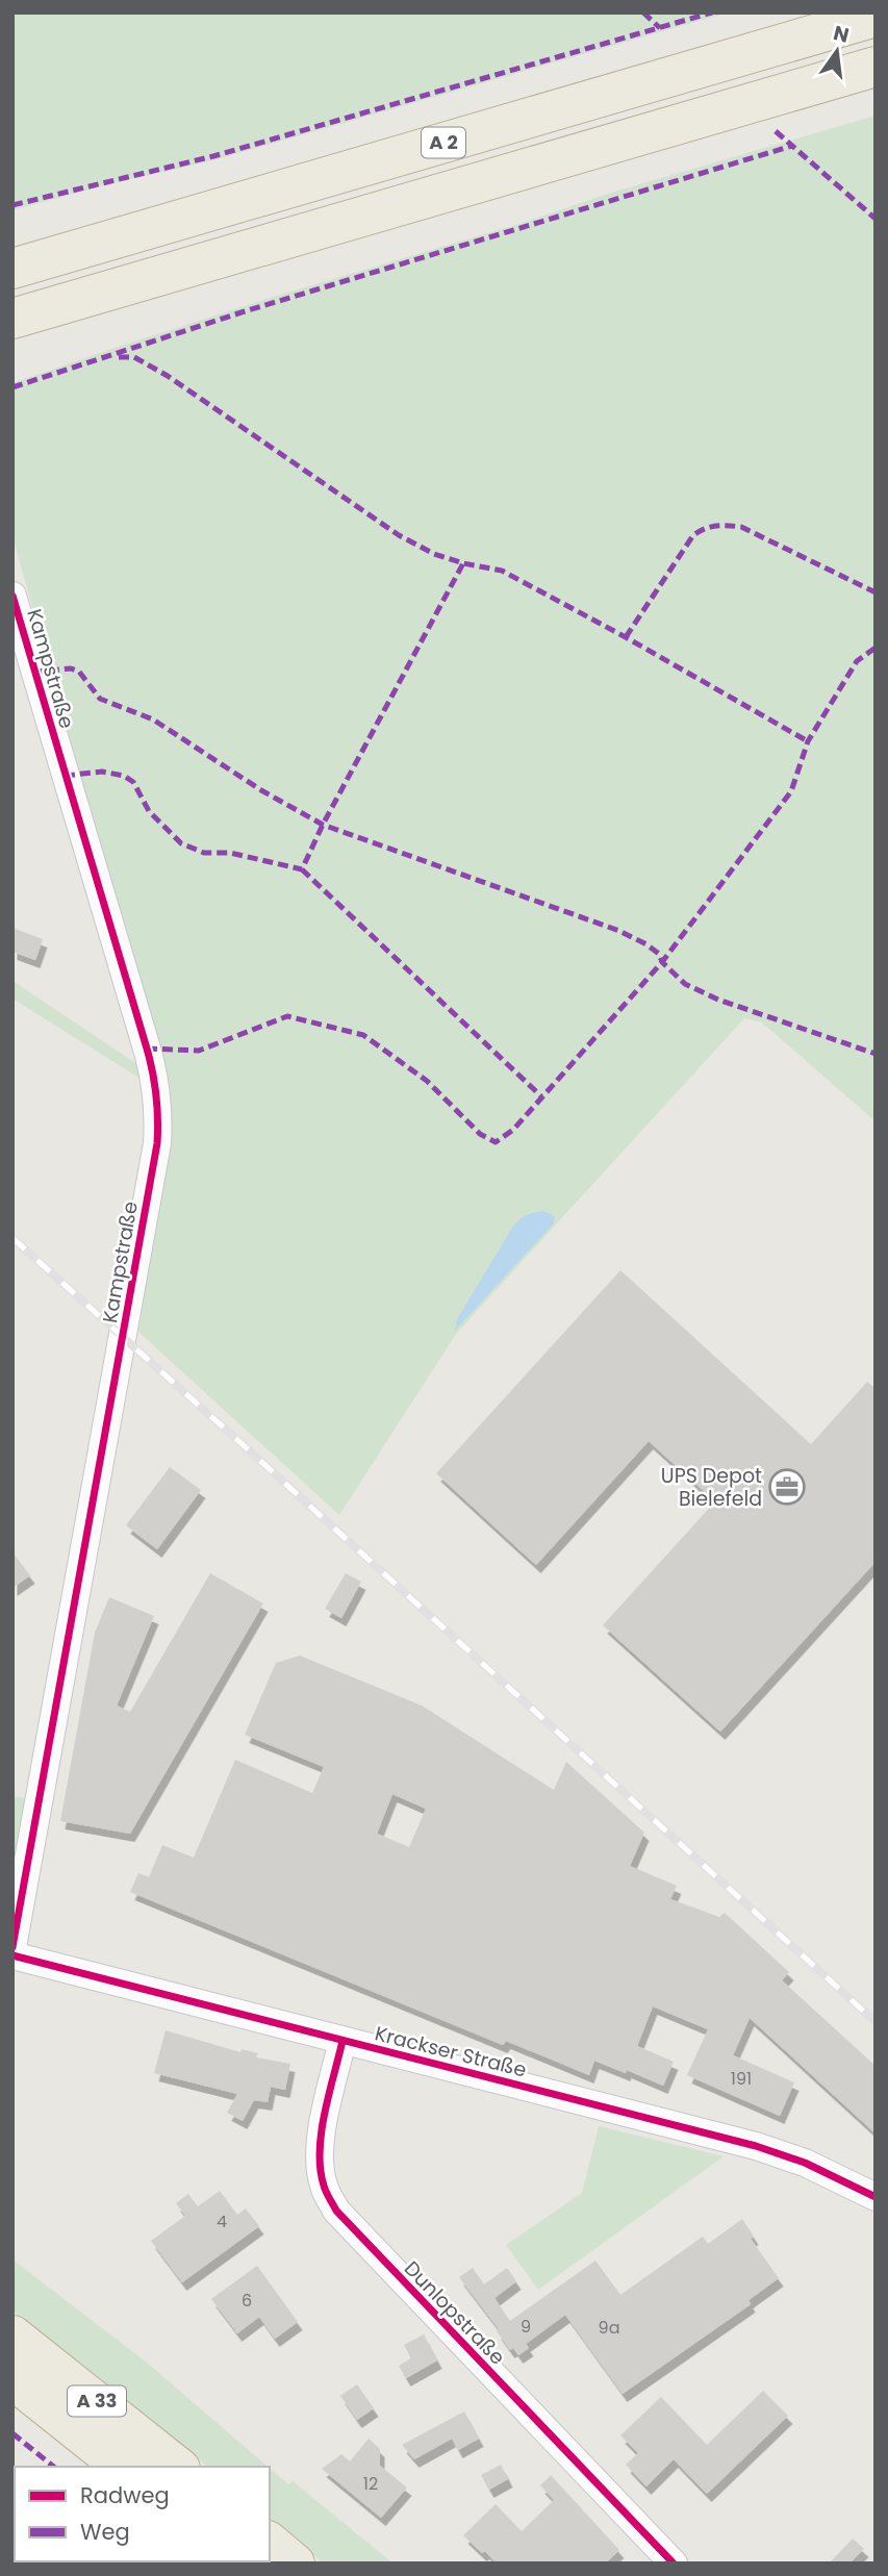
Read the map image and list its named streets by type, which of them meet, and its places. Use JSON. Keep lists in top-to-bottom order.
{
  "streets": {
    "highway": ["A 2", "A 33"],
    "street": ["Kampstraße", "Krackser Straße", "Dunlopstraße"]
  },
  "crossings": [
    ["Krackser Straße", "Dunlopstraße"]
  ],
  "places": {
    "office": ["UPS Depot Bielefeld"]
  },
  "house_numbers": [
    "191",
    "4",
    "6",
    "9",
    "9a",
    "12"
  ],
  "legend": ["Radweg", "Weg"],
  "north": "top"
}
